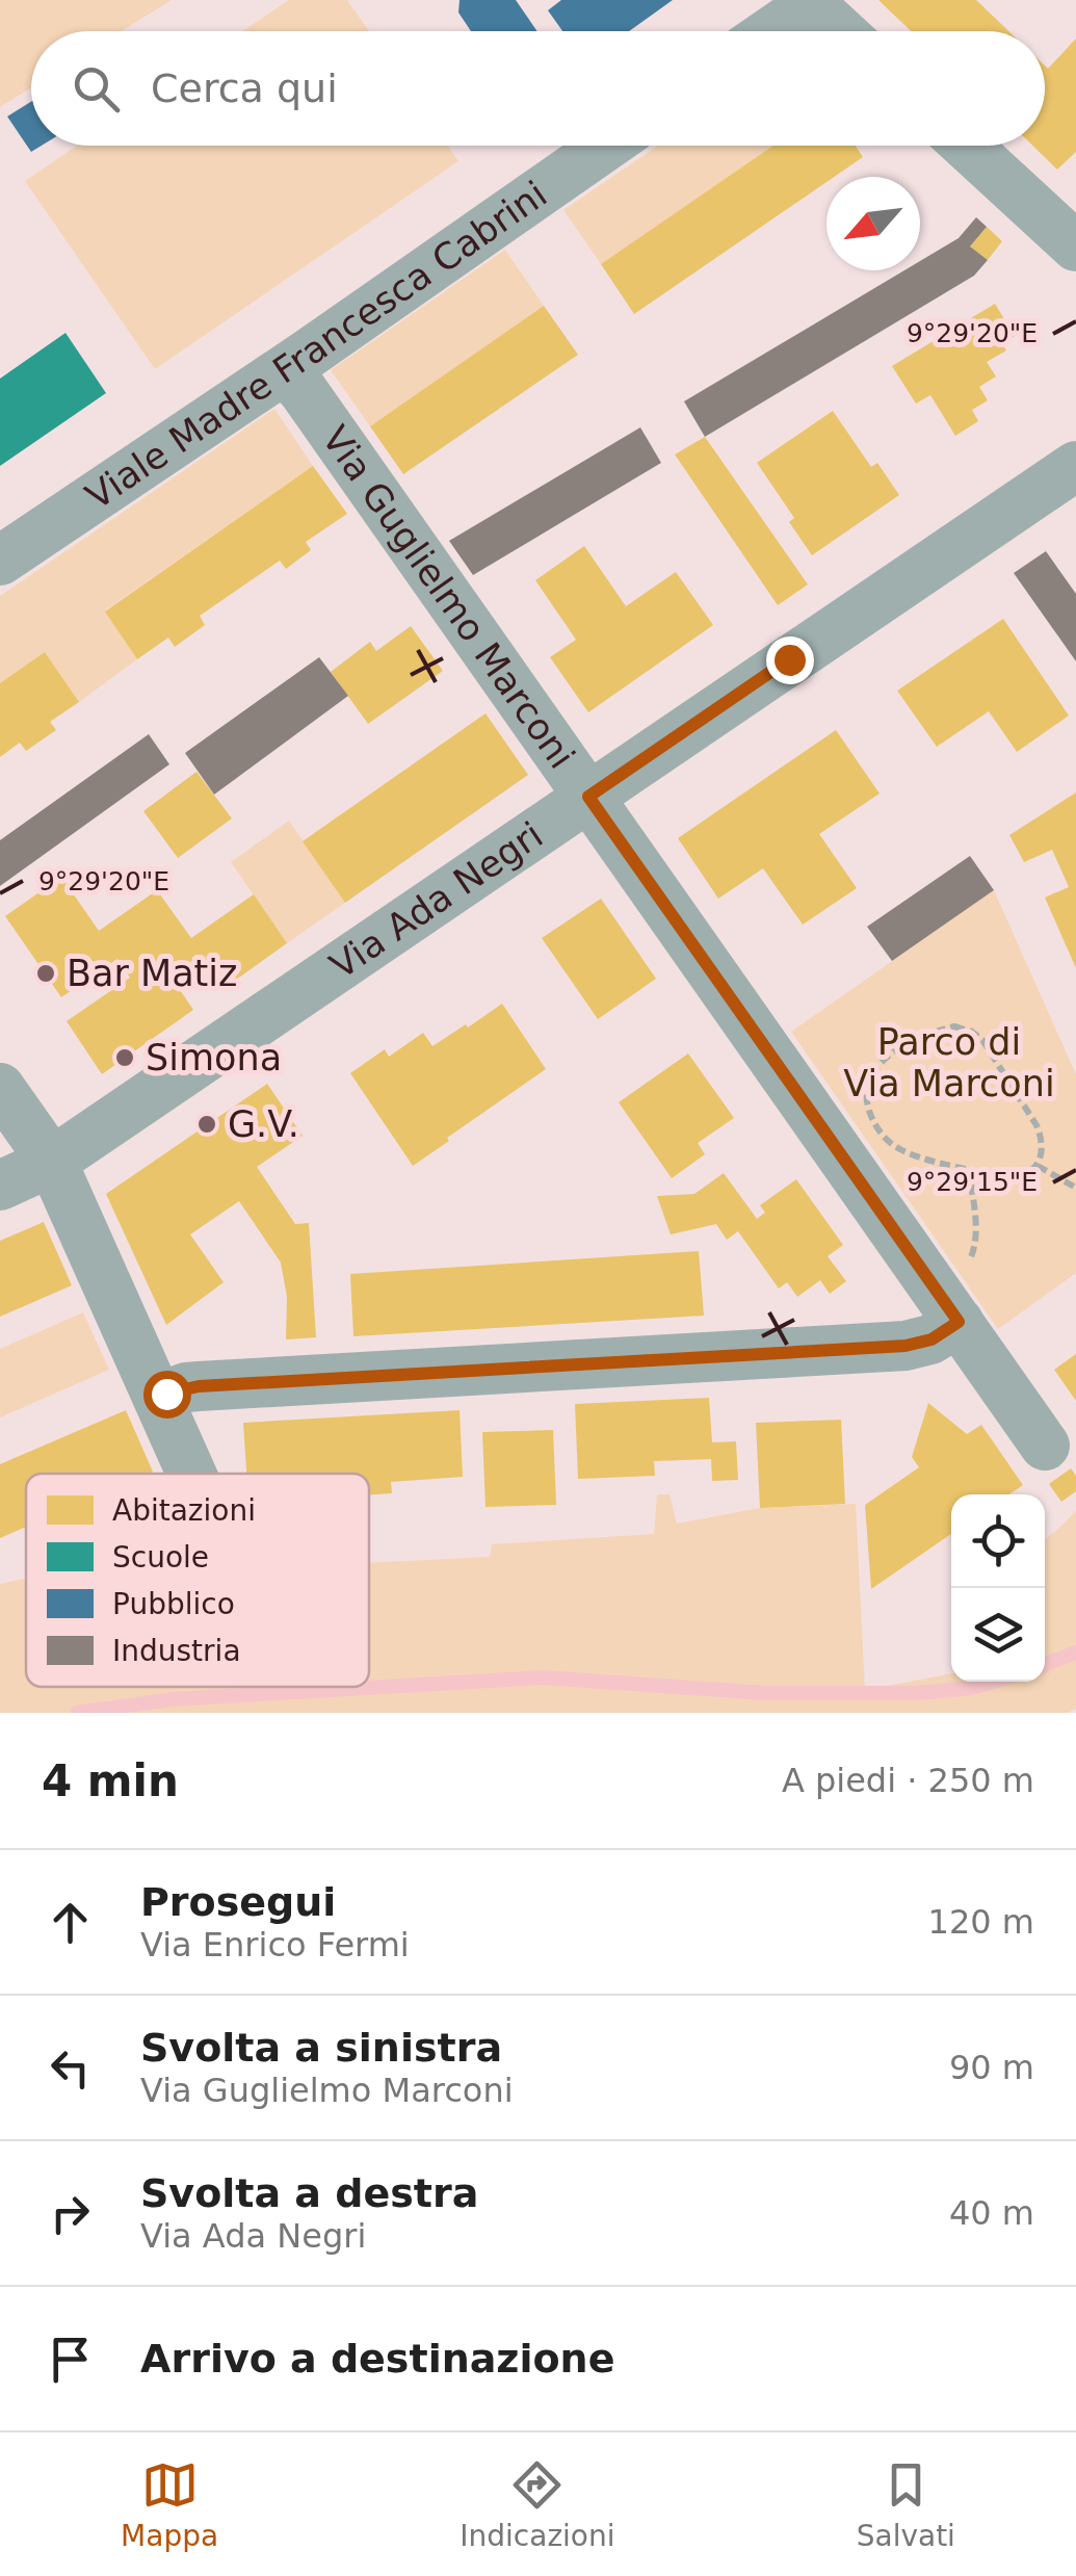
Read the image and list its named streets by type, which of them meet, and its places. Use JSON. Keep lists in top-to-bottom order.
{
  "streets": {
    "street": ["Viale Madre Francesca Cabrini", "Via Guglielmo Marconi", "Via Ada Negri"]
  },
  "crossings": [
    ["Viale Madre Francesca Cabrini", "Via Guglielmo Marconi"],
    ["Via Guglielmo Marconi", "Via Ada Negri"]
  ],
  "parks": ["Parco di Via Marconi"],
  "places": ["Bar Matiz", "Simona", "G.V."],
  "legend": [
    "Abitazioni",
    "Scuole",
    "Pubblico",
    "Industria"
  ],
  "north": "bottom left",
  "page": {
    "search": "Cerca qui",
    "heading": ["4 min", "A piedi · 250 m"],
    "list": [
      ["Prosegui", "Via Enrico Fermi", "120 m"],
      ["Svolta a sinistra", "Via Guglielmo Marconi", "90 m"],
      ["Svolta a destra", "Via Ada Negri", "40 m"],
      "Arrivo a destinazione"
    ],
    "nav": ["Mappa", "Indicazioni", "Salvati"]
  },
  "coordinates": ["9°29'20\"E", "9°29'15\"E"]
}
